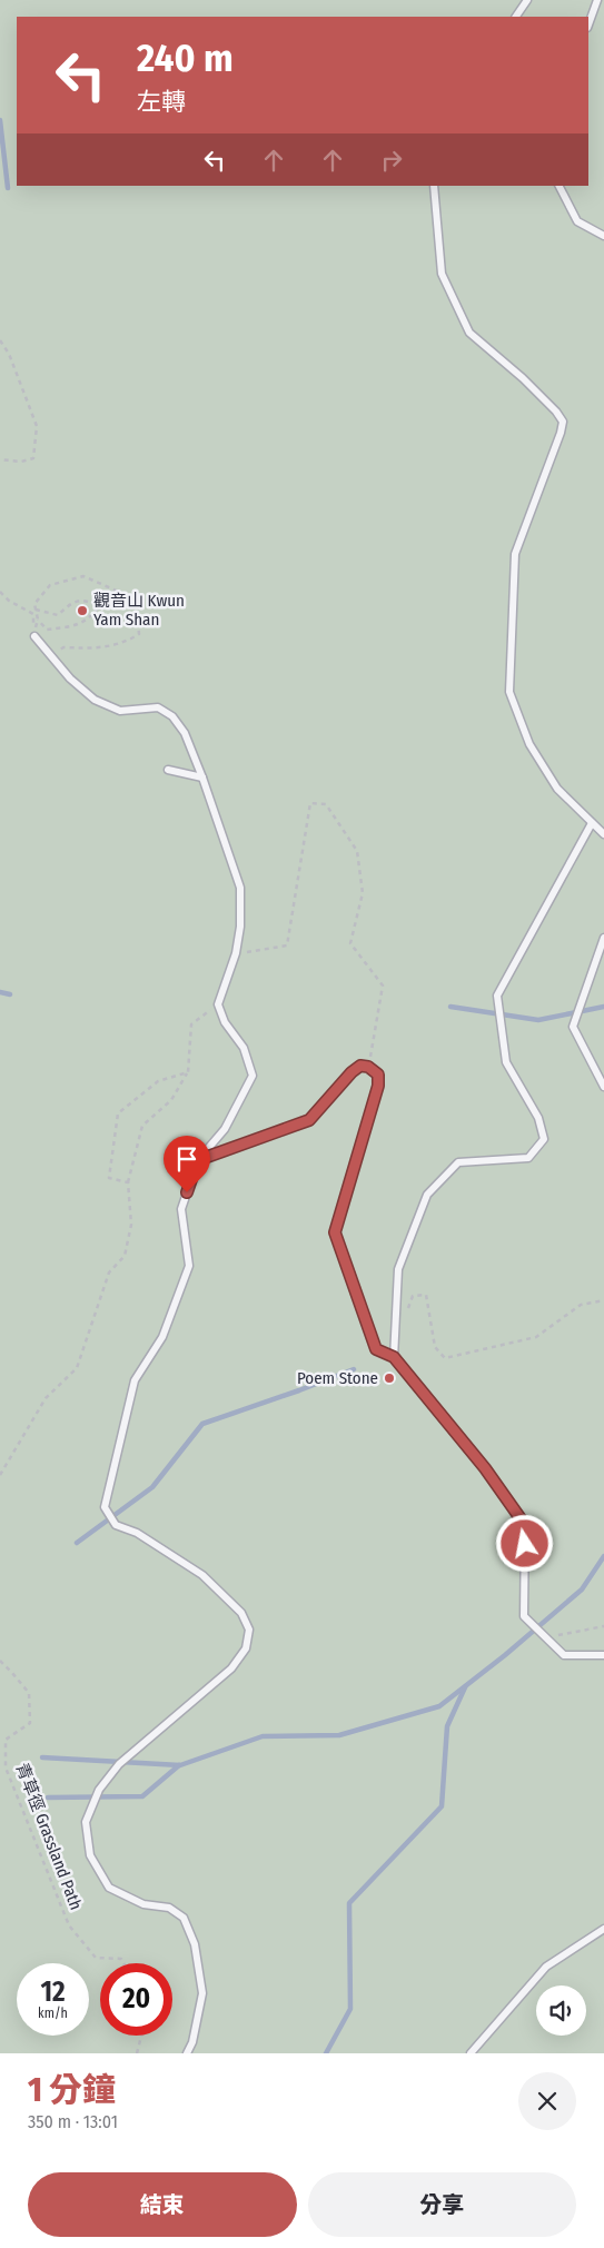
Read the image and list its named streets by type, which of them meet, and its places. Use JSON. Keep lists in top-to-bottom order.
{
  "streets": {
    "path": ["青草徑 Grassland Path"]
  },
  "places": ["觀音山 Kwun Yam Shan", "Poem Stone"],
  "page": {
    "turn": ["240 m", "左轉"],
    "speed": "12 km/h",
    "limit": "20",
    "heading": ["1 分鐘", "350 m · 13:01"],
    "buttons": ["結束", "分享"]
  }
}
